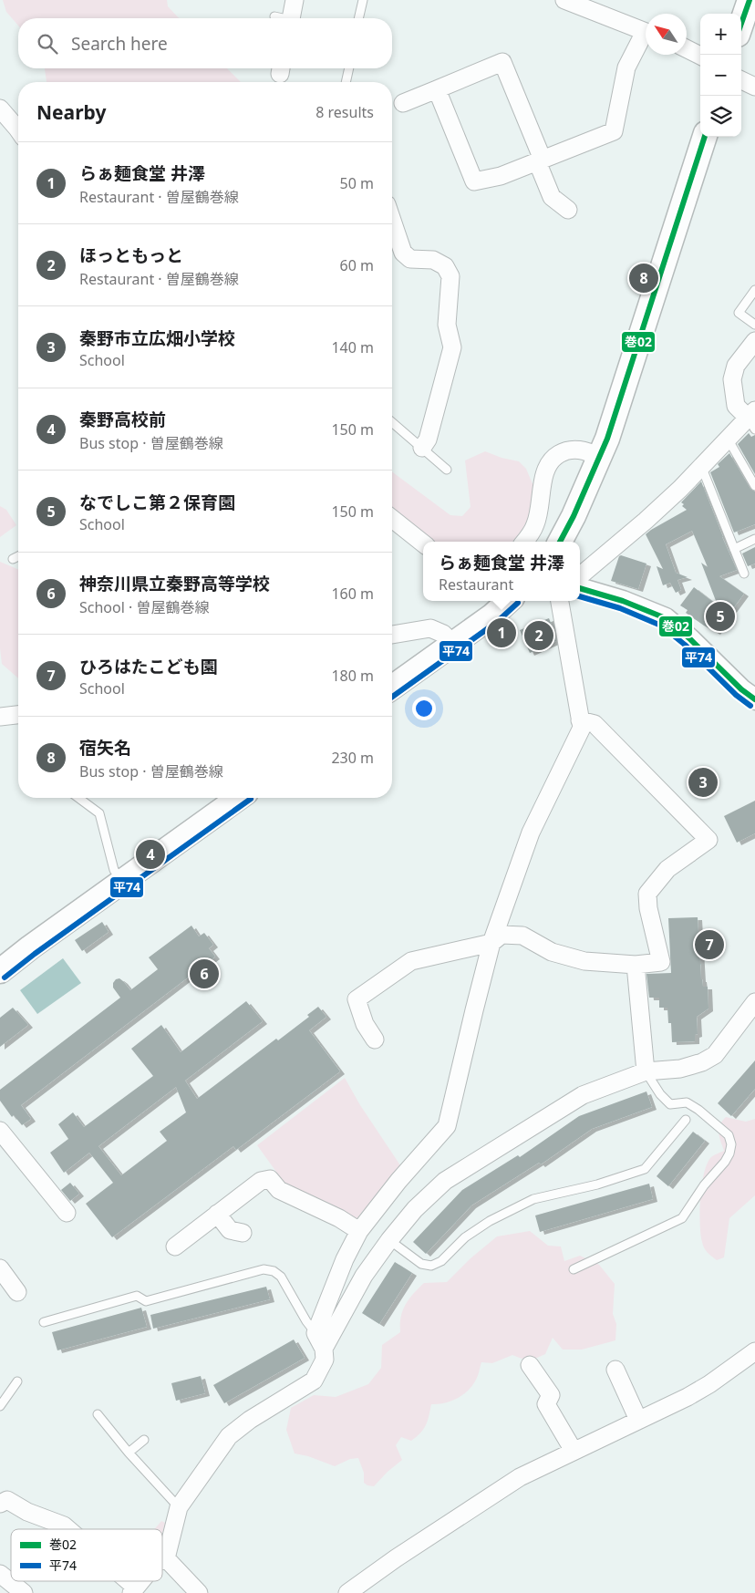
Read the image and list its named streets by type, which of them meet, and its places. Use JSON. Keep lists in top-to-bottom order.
{
  "lines": ["transit line 巻02", "transit line 平74"],
  "legend": ["巻02", "平74"],
  "north": "top left",
  "page": {
    "map_buttons": ["+", "−"],
    "search": "Search here",
    "heading": ["Nearby", "8 results"],
    "list": [
      {
        "mark": "1",
        "name": "らぁ麺食堂 井澤",
        "note": "Restaurant · 曽屋鶴巻線",
        "value": "50 m"
      },
      {
        "mark": "2",
        "name": "ほっともっと",
        "note": "Restaurant · 曽屋鶴巻線",
        "value": "60 m"
      },
      {
        "mark": "3",
        "name": "秦野市立広畑小学校",
        "note": "School",
        "value": "140 m"
      },
      {
        "mark": "4",
        "name": "秦野高校前",
        "note": "Bus stop · 曽屋鶴巻線",
        "value": "150 m"
      },
      {
        "mark": "5",
        "name": "なでしこ第２保育園",
        "note": "School",
        "value": "150 m"
      },
      {
        "mark": "6",
        "name": "神奈川県立秦野高等学校",
        "note": "School · 曽屋鶴巻線",
        "value": "160 m"
      },
      {
        "mark": "7",
        "name": "ひろはたこども園",
        "note": "School",
        "value": "180 m"
      },
      {
        "mark": "8",
        "name": "宿矢名",
        "note": "Bus stop · 曽屋鶴巻線",
        "value": "230 m"
      }
    ],
    "pins": [
      "8",
      "5",
      "1",
      "2",
      "3",
      "4",
      "7",
      "6"
    ],
    "popup": ["らぁ麺食堂 井澤", "Restaurant"]
  }
}
